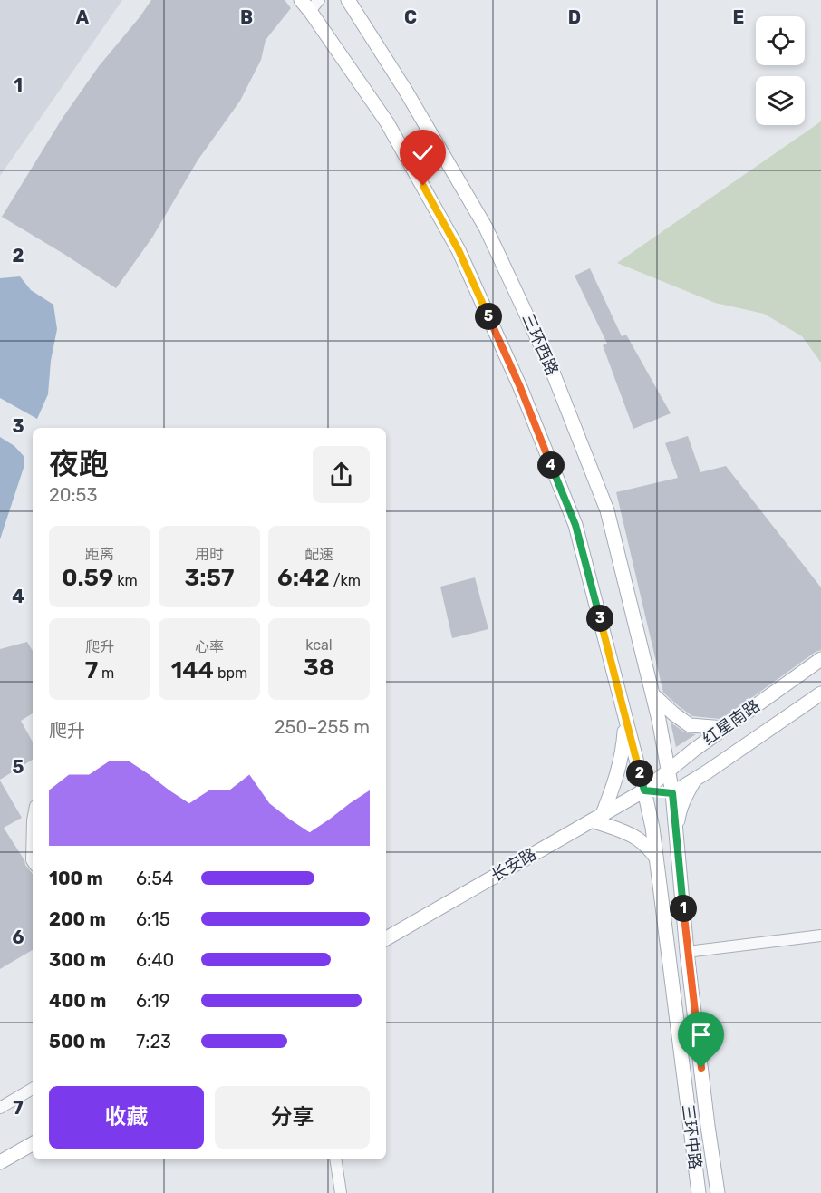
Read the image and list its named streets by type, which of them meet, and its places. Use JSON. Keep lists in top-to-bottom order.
{
  "streets": {
    "main road": [
      "三环西路",
      "红星南路",
      "长安路",
      "三环中路"
    ]
  },
  "crossings": [
    ["三环西路", "红星南路"],
    ["三环西路", "三环中路"],
    ["红星南路", "长安路"],
    ["红星南路", "三环中路"],
    ["长安路", "三环中路"]
  ],
  "page": {
    "pins": [
      "5",
      "4",
      "3",
      "2",
      "1"
    ],
    "heading": ["夜跑", "20:53"],
    "stats": [
      ["距离", "0.59 km"],
      ["用时", "3:57"],
      ["配速", "6:42 /km"],
      ["爬升", "7 m"],
      ["心率", "144 bpm"],
      ["kcal", "38"]
    ],
    "chart": ["爬升", "250–255 m"],
    "list": [
      {
        "name": "100 m",
        "note": "6:54"
      },
      {
        "name": "200 m",
        "note": "6:15"
      },
      {
        "name": "300 m",
        "note": "6:40"
      },
      {
        "name": "400 m",
        "note": "6:19"
      },
      {
        "name": "500 m",
        "note": "7:23"
      }
    ],
    "buttons": ["收藏", "分享"]
  },
  "grid": {
    "columns": [
      "A",
      "B",
      "C",
      "D",
      "E"
    ],
    "rows": [
      "1",
      "2",
      "3",
      "4",
      "5",
      "6",
      "7"
    ]
  }
}
